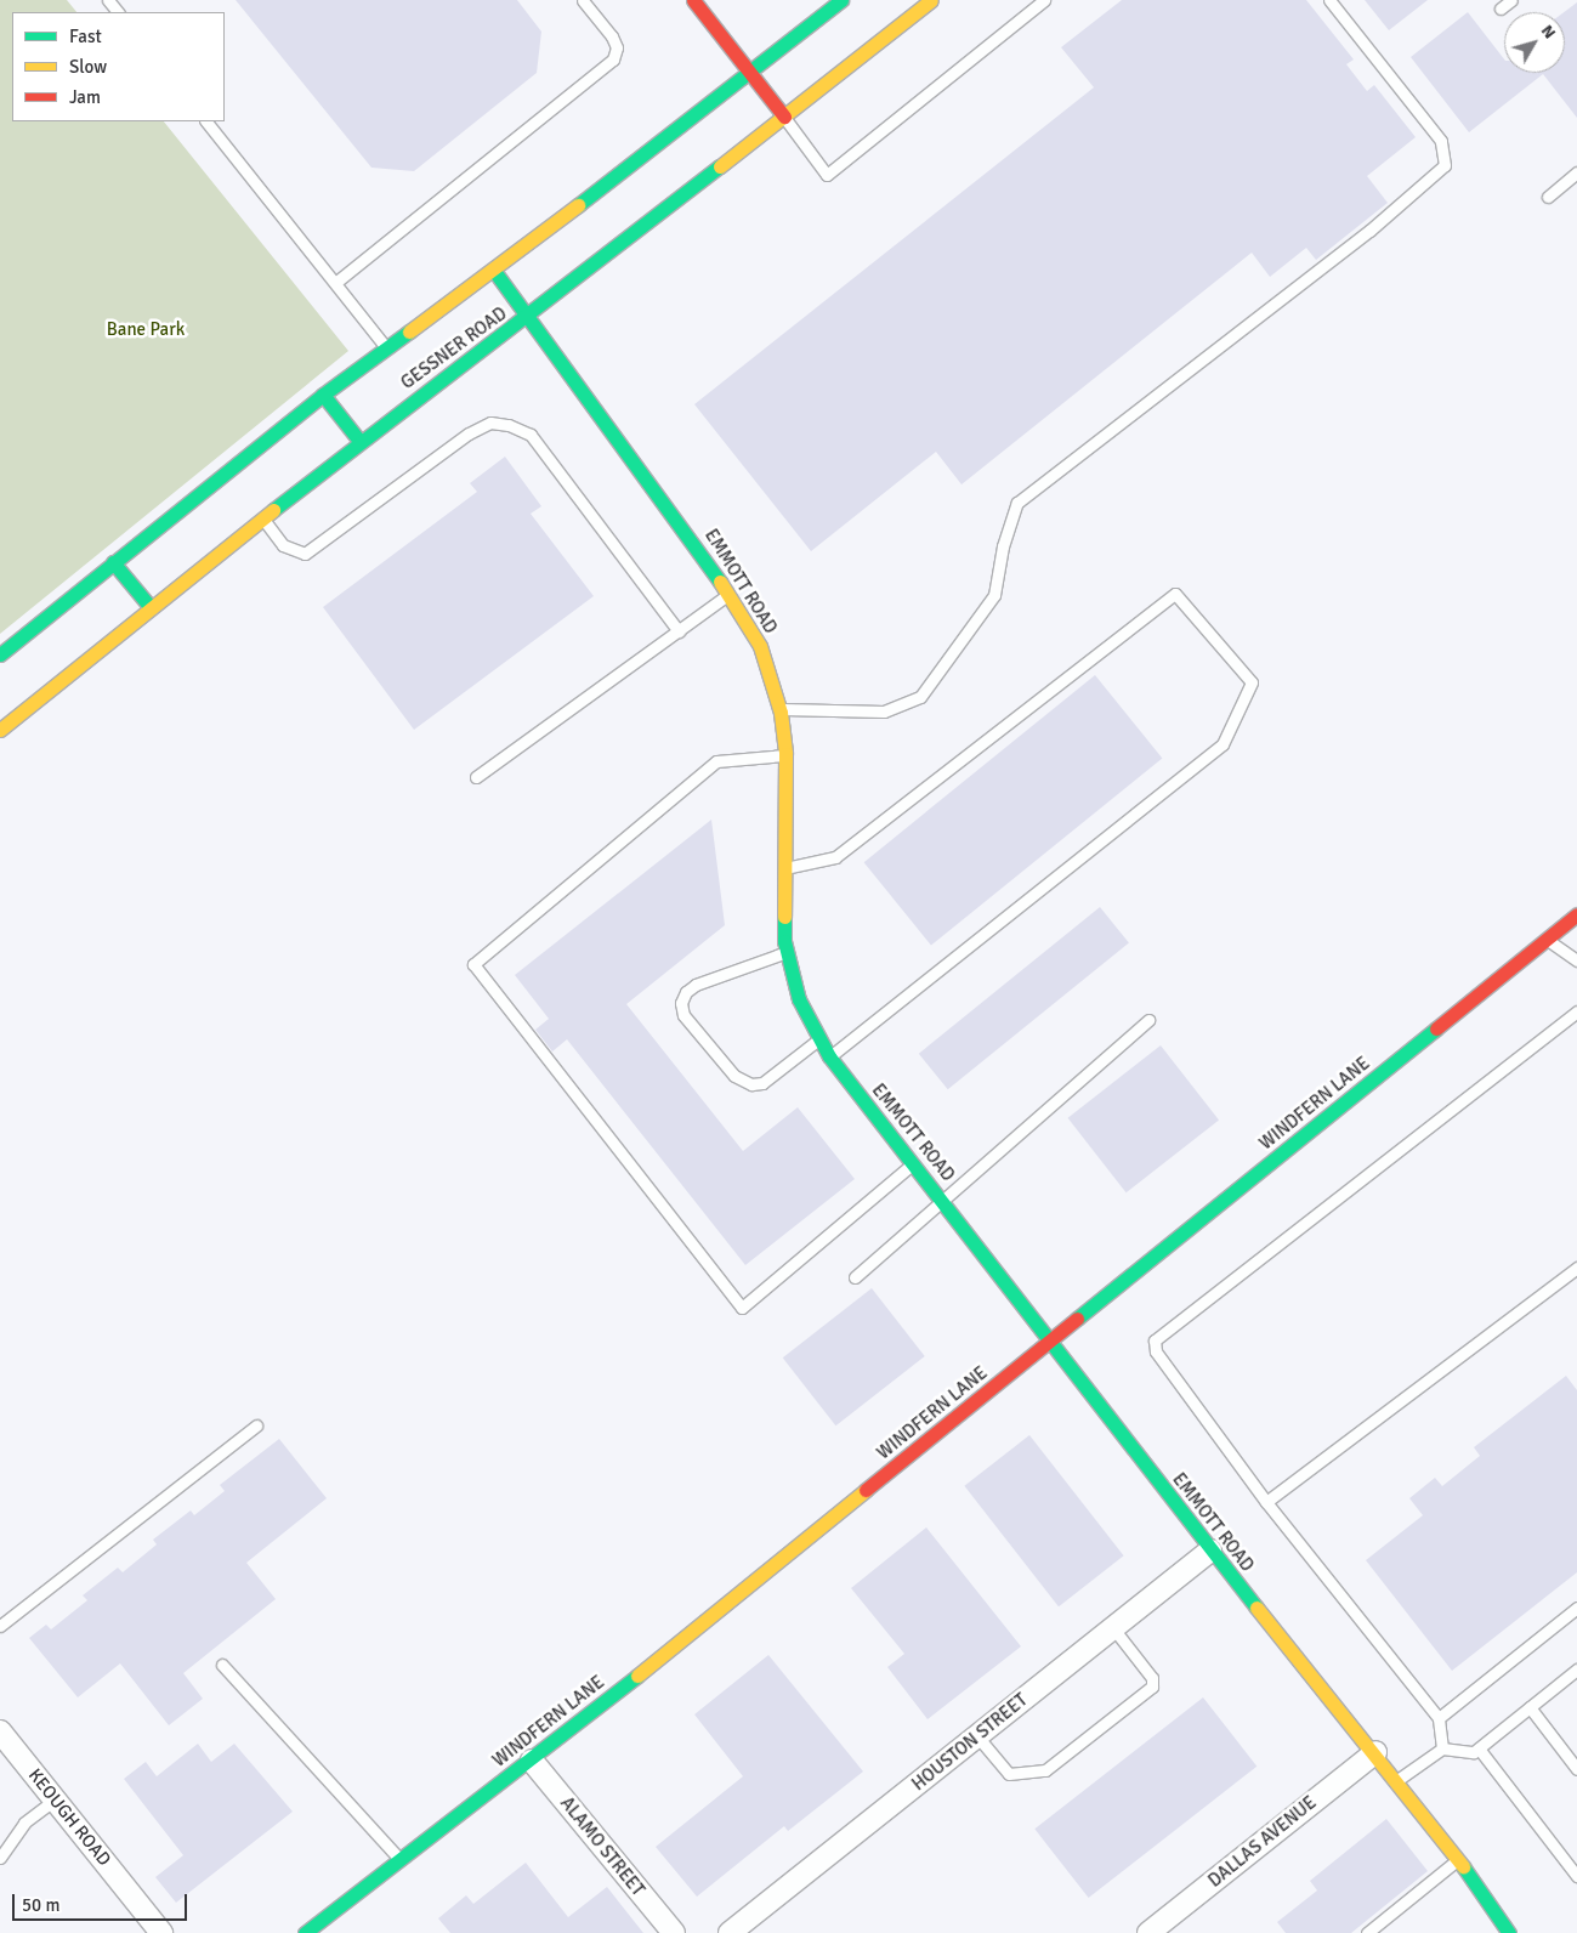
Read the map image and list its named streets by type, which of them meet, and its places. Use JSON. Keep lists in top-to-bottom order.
{
  "streets": {
    "street": [
      "GESSNER ROAD",
      "EMMOTT ROAD",
      "WINDFERN LANE",
      "HOUSTON STREET",
      "KEOUGH ROAD",
      "DALLAS AVENUE",
      "ALAMO STREET"
    ]
  },
  "crossings": [
    ["GESSNER ROAD", "EMMOTT ROAD"],
    ["EMMOTT ROAD", "WINDFERN LANE"],
    ["EMMOTT ROAD", "HOUSTON STREET"],
    ["EMMOTT ROAD", "DALLAS AVENUE"],
    ["WINDFERN LANE", "ALAMO STREET"]
  ],
  "parks": ["Bane Park"],
  "legend": ["Fast", "Slow", "Jam"],
  "scale_bar": "50 m",
  "north": "top right"
}
